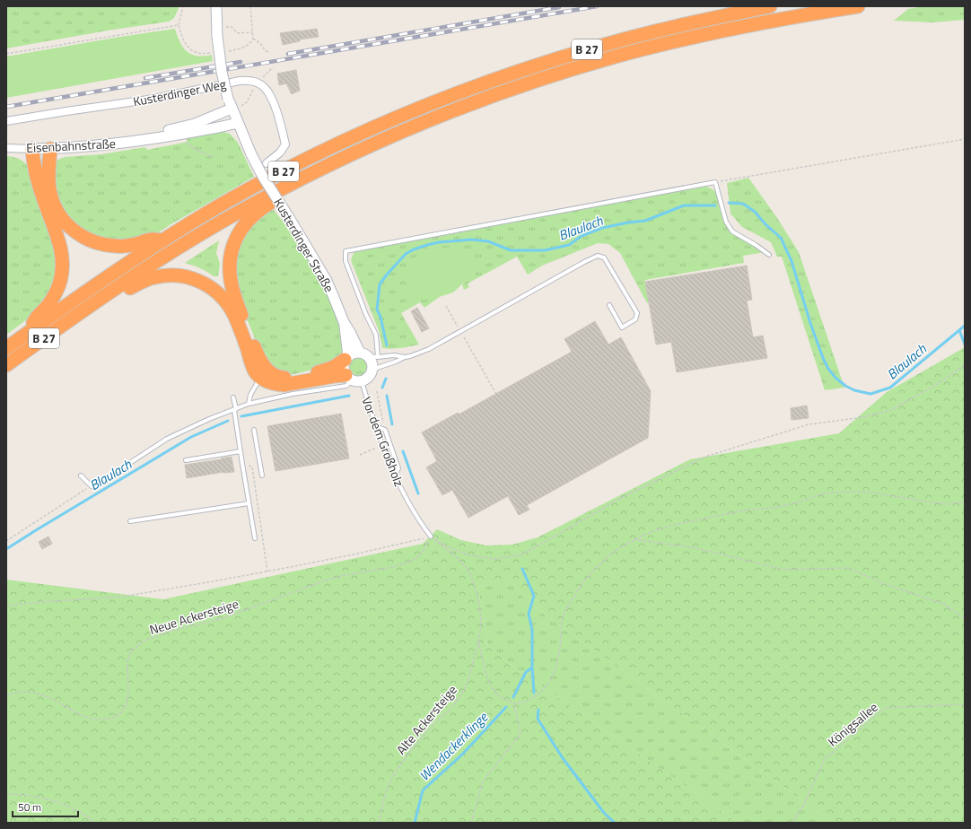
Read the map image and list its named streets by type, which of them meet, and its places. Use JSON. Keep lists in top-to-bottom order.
{
  "streets": {
    "highway": ["B 27"],
    "street": ["Kusterdinger Weg", "Eisenbahnstraße", "Kusterdinger Straße"],
    "lane": ["Vor dem Großholz"],
    "path": ["Neue Ackersteige", "Alte Ackersteige", "Königsallee"]
  },
  "crossings": [
    ["Eisenbahnstraße", "Kusterdinger Straße"],
    ["Kusterdinger Straße", "Vor dem Großholz"],
    ["Vor dem Großholz", "Neue Ackersteige"],
    ["Vor dem Großholz", "Alte Ackersteige"],
    ["Neue Ackersteige", "Alte Ackersteige"]
  ],
  "water": ["Blaulach", "Wendackerklinge"],
  "scale_bar": "50 m"
}
